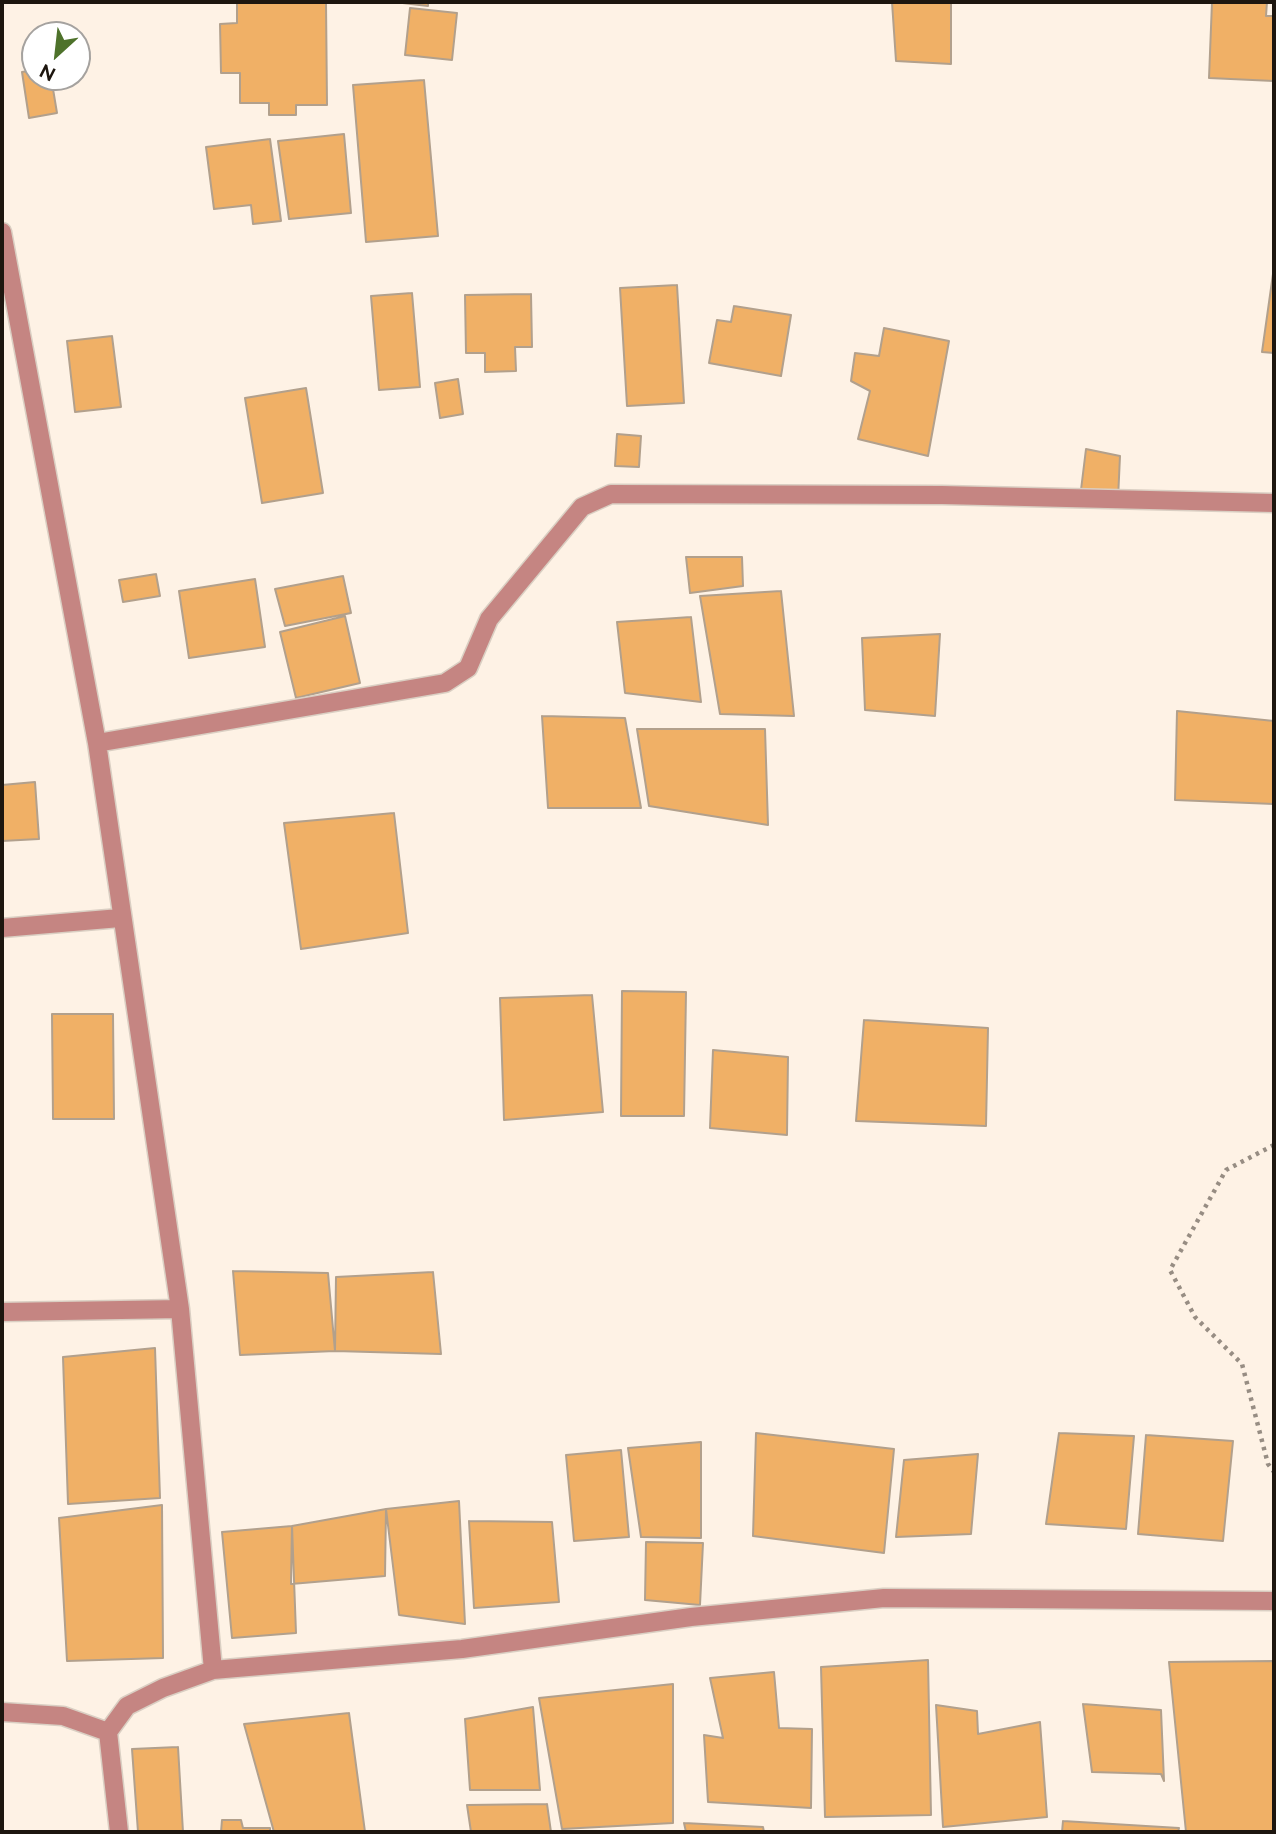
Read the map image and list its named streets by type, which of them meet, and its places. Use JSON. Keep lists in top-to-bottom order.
{
  "north": "bottom left"
}
